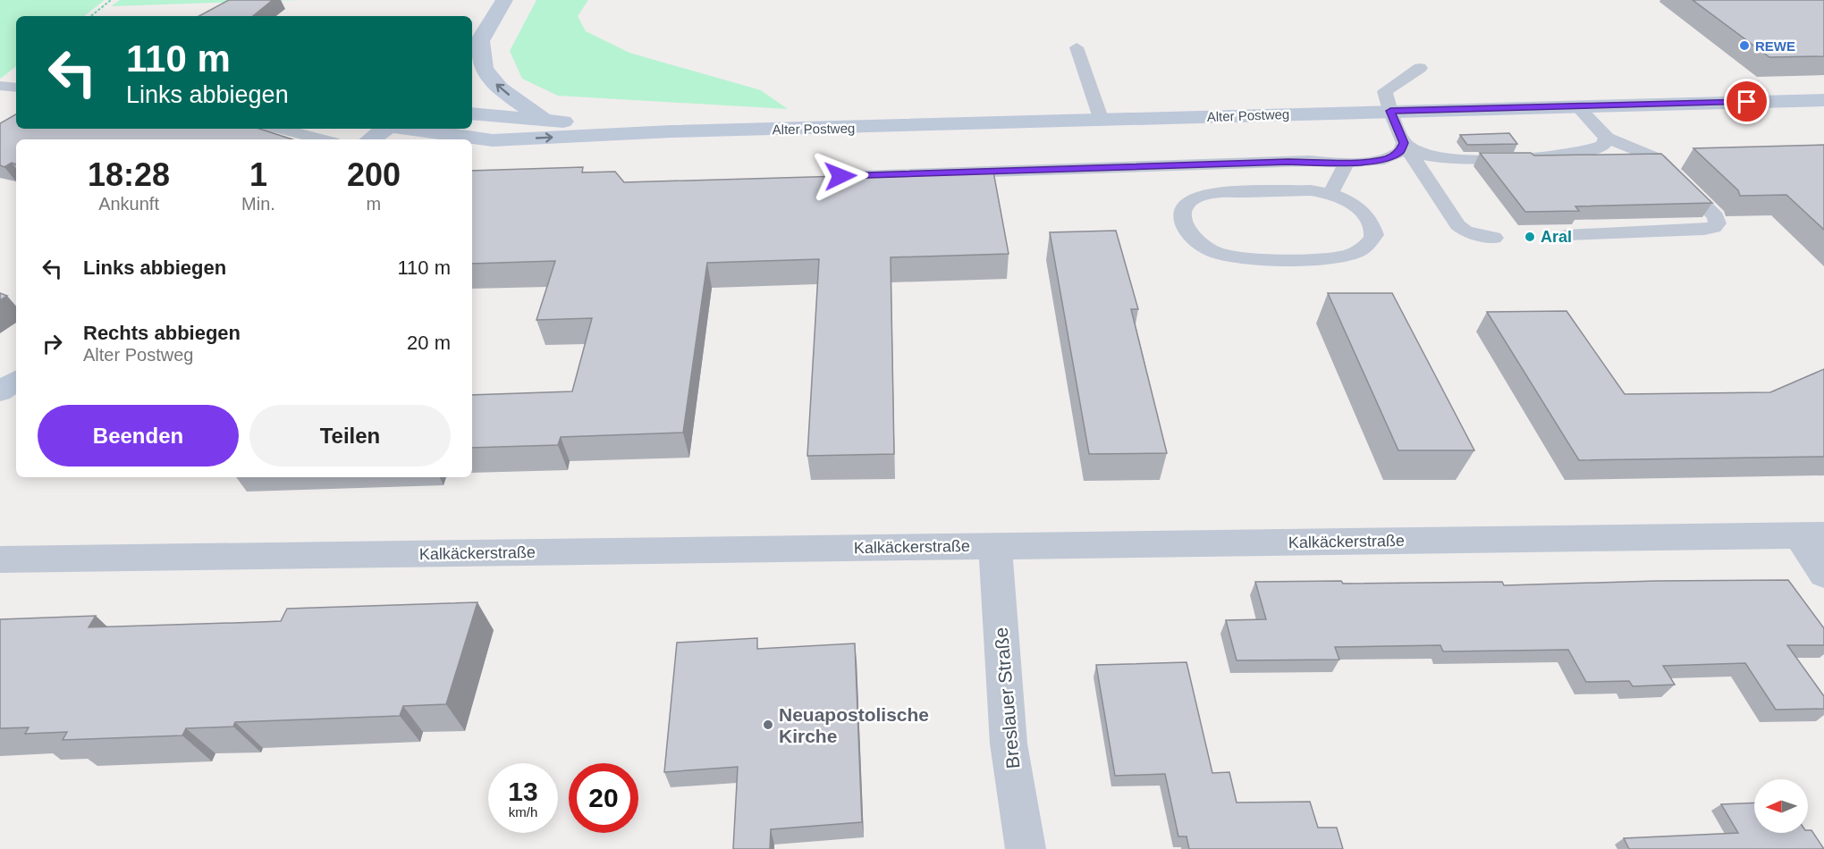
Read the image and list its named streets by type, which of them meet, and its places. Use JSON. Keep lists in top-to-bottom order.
{
  "streets": {
    "main road": ["Alter Postweg"],
    "street": ["Kalkäckerstraße", "Breslauer Straße"]
  },
  "crossings": [
    ["Kalkäckerstraße", "Breslauer Straße"]
  ],
  "places": ["REWE", "Aral", "Neuapostolische Kirche"],
  "north": "left",
  "page": {
    "turn": ["110 m", "Links abbiegen"],
    "eta": [
      "18:28",
      "Ankunft",
      "1",
      "Min.",
      "200",
      "m"
    ],
    "list": [
      {
        "name": "Links abbiegen",
        "value": "110 m"
      },
      {
        "name": "Rechts abbiegen",
        "note": "Alter Postweg",
        "value": "20 m"
      }
    ],
    "buttons": ["Beenden", "Teilen"],
    "speed": "13 km/h",
    "limit": "20"
  }
}
